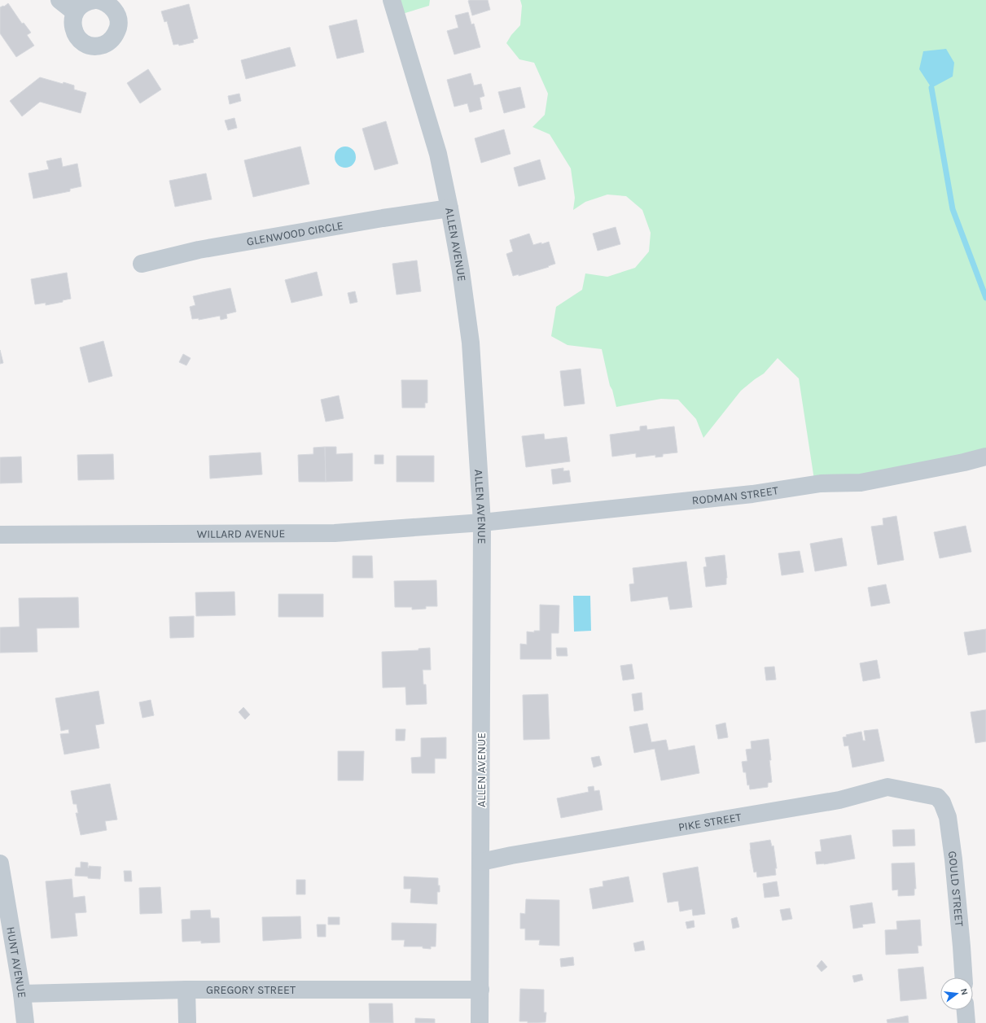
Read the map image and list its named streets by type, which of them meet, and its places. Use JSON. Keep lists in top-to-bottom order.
{
  "streets": {
    "street": [
      "GLENWOOD CIRCLE",
      "ALLEN AVENUE",
      "RODMAN STREET",
      "WILLARD AVENUE",
      "PIKE STREET",
      "GOULD STREET",
      "HUNT AVENUE",
      "GREGORY STREET"
    ]
  },
  "crossings": [
    ["GLENWOOD CIRCLE", "ALLEN AVENUE"],
    ["ALLEN AVENUE", "RODMAN STREET"],
    ["ALLEN AVENUE", "WILLARD AVENUE"],
    ["ALLEN AVENUE", "PIKE STREET"],
    ["ALLEN AVENUE", "GREGORY STREET"],
    ["RODMAN STREET", "WILLARD AVENUE"],
    ["PIKE STREET", "GOULD STREET"],
    ["HUNT AVENUE", "GREGORY STREET"]
  ],
  "north": "right"
}
